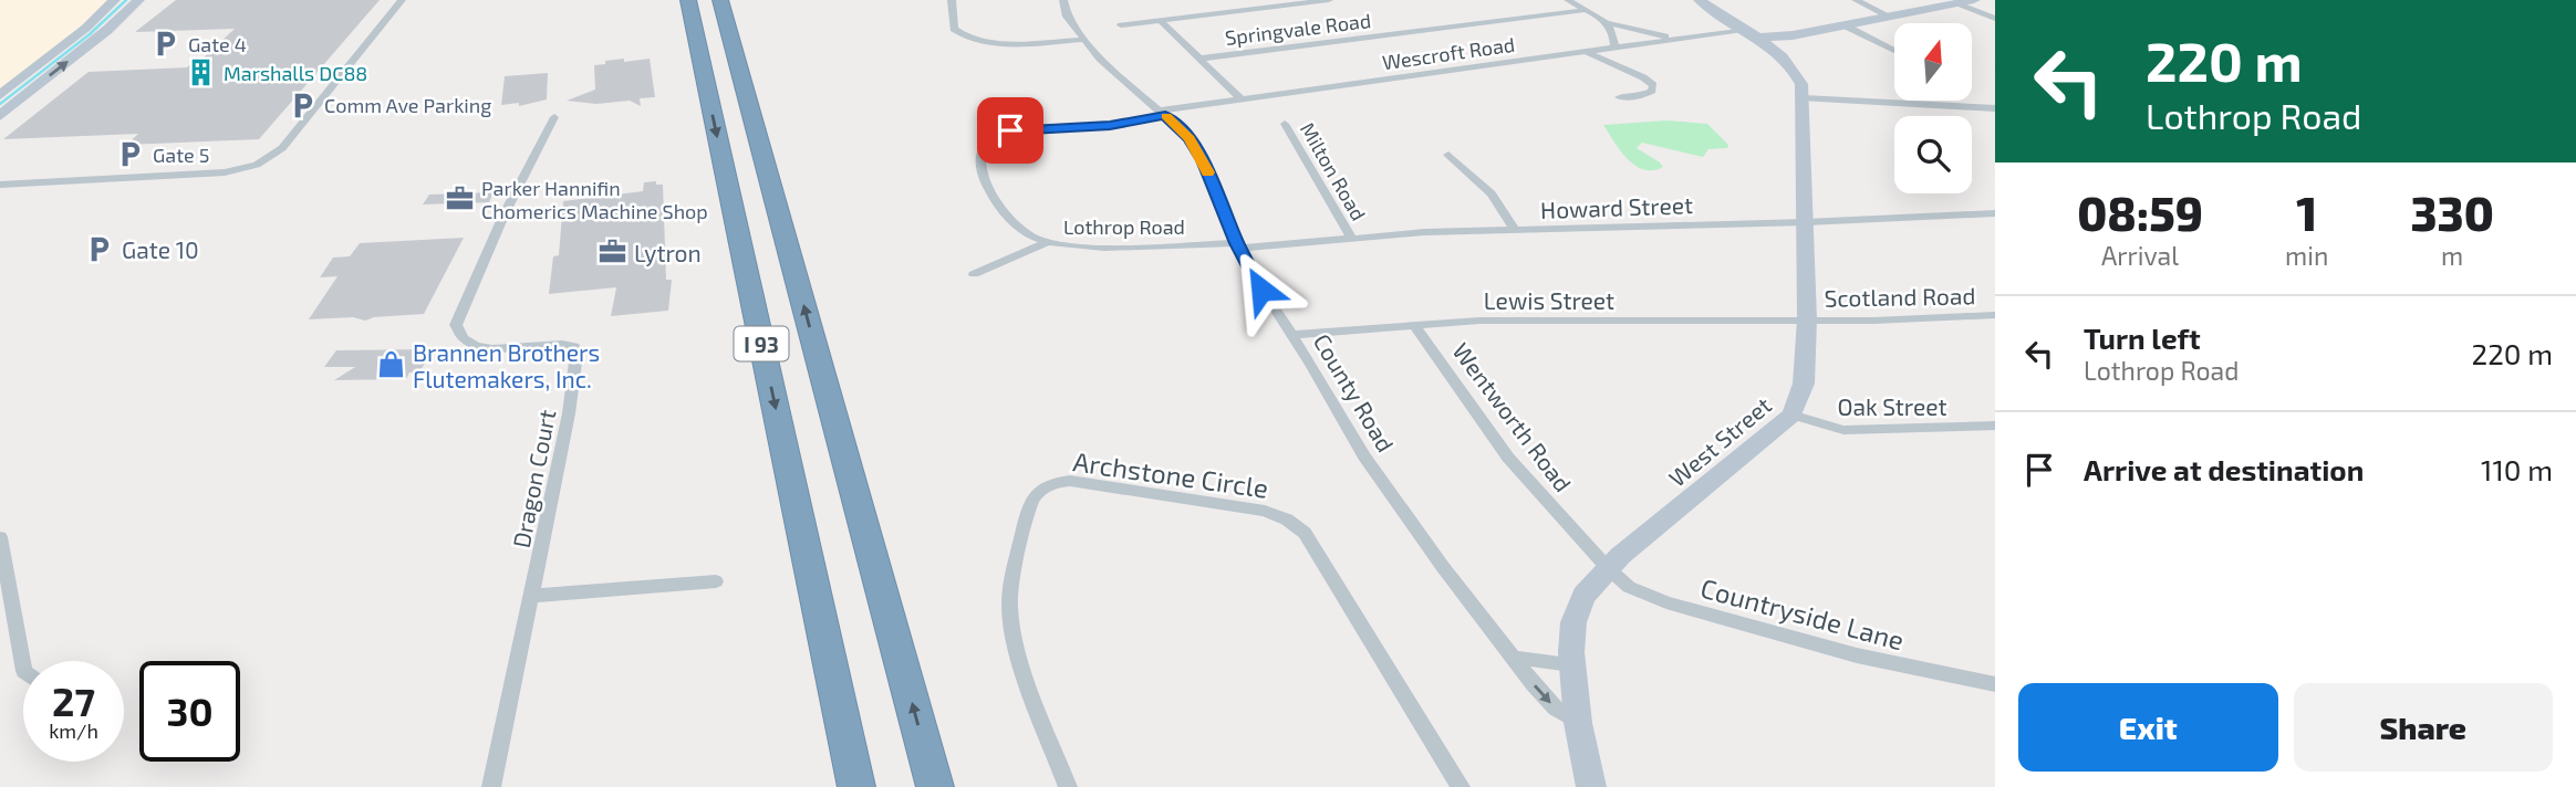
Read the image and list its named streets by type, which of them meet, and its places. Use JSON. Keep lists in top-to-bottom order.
{
  "streets": {
    "highway": ["I 93"],
    "main road": ["West Street"],
    "street": [
      "Springvale Road",
      "Wescroft Road",
      "Milton Road",
      "Howard Street",
      "Lothrop Road",
      "Scotland Road",
      "Lewis Street",
      "County Road",
      "Oak Street",
      "Wentworth Road",
      "Archstone Circle",
      "Dragon Court",
      "Countryside Lane"
    ]
  },
  "crossings": [
    ["Wescroft Road", "Lothrop Road"],
    ["Wescroft Road", "County Road"],
    ["Wescroft Road", "West Street"],
    ["Milton Road", "Howard Street"],
    ["Howard Street", "Lothrop Road"],
    ["Howard Street", "County Road"],
    ["Howard Street", "West Street"],
    ["Lothrop Road", "County Road"],
    ["Scotland Road", "Lewis Street"],
    ["Scotland Road", "West Street"],
    ["Lewis Street", "County Road"],
    ["Lewis Street", "Wentworth Road"],
    ["Lewis Street", "West Street"],
    ["County Road", "West Street"],
    ["Oak Street", "West Street"],
    ["Wentworth Road", "West Street"],
    ["Wentworth Road", "Countryside Lane"],
    ["West Street", "Countryside Lane"]
  ],
  "places": {
    "parking": [
      "Gate 4",
      "Comm Ave Parking",
      "Gate 5",
      "Gate 10"
    ],
    "building": ["Marshalls DC88"],
    "office": ["Parker Hannifin Chomerics Machine Shop", "Lytron"],
    "shop": ["Brannen Brothers Flutemakers, Inc."]
  },
  "north": "top",
  "page": {
    "turn": ["220 m", "Lothrop Road"],
    "eta": [
      "08:59",
      "Arrival",
      "1",
      "min",
      "330",
      "m"
    ],
    "list": [
      {
        "name": "Turn left",
        "note": "Lothrop Road",
        "value": "220 m"
      },
      {
        "name": "Arrive at destination",
        "value": "110 m"
      }
    ],
    "speed": "27 km/h",
    "limit": "30",
    "buttons": ["Exit", "Share"]
  }
}
